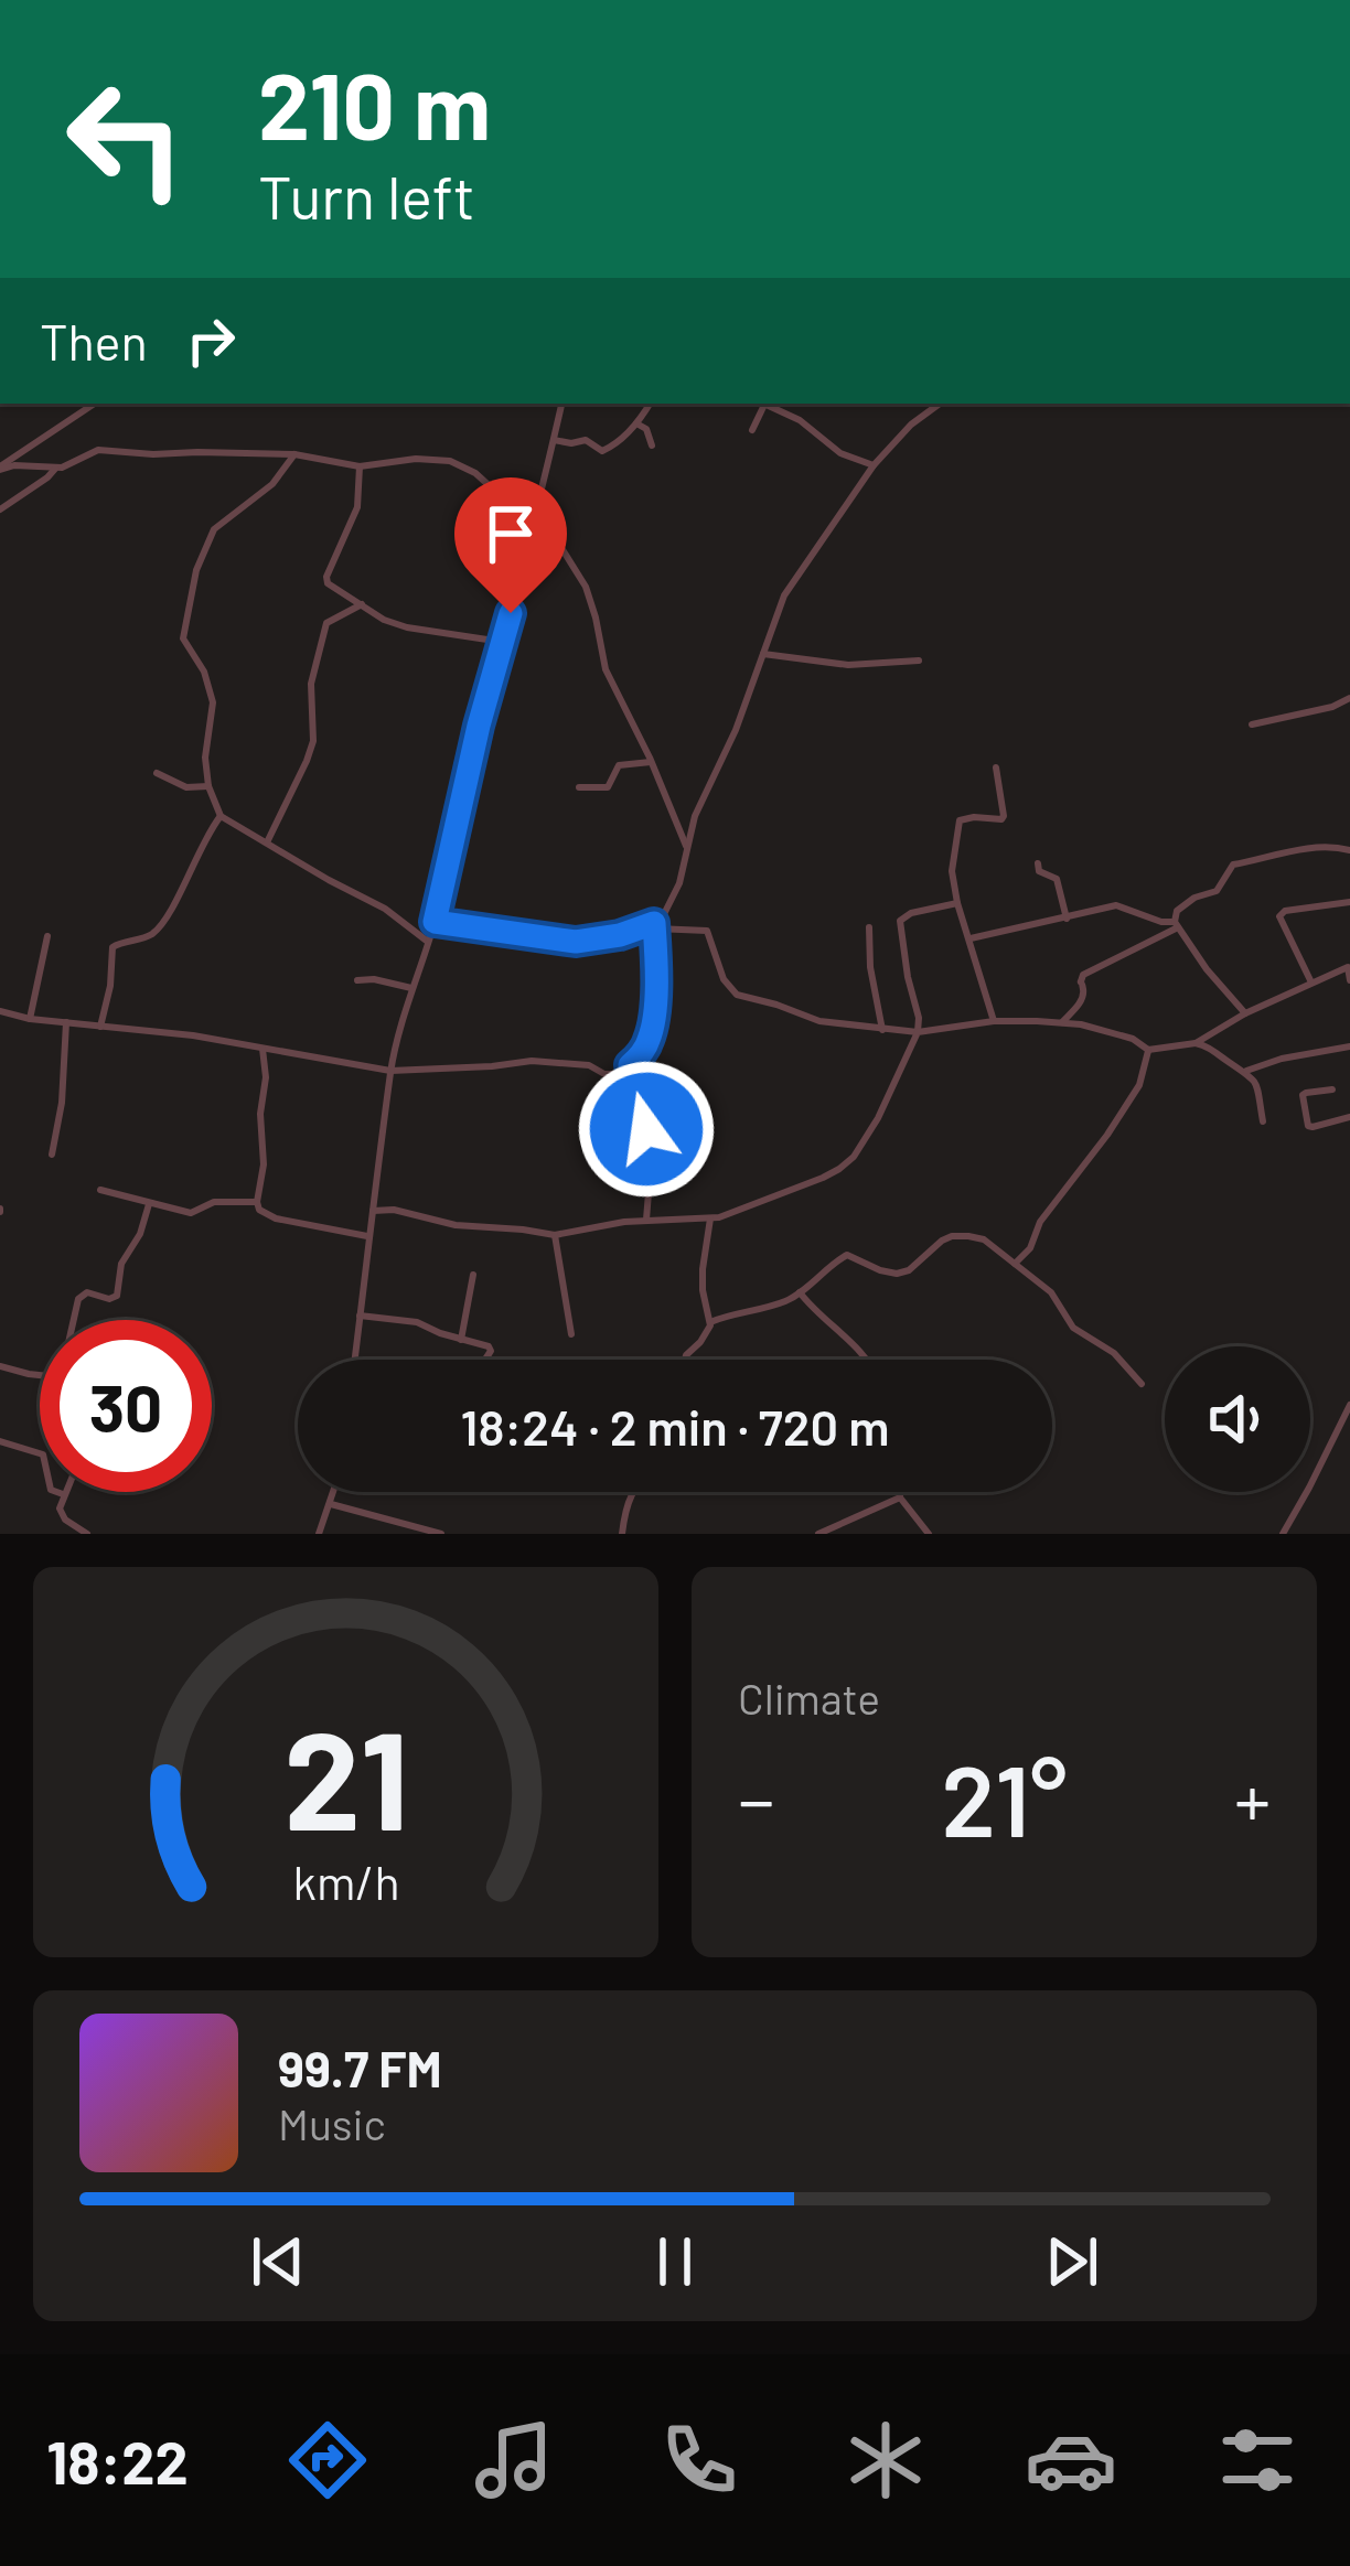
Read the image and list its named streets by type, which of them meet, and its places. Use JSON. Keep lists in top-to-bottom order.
{
  "page": {
    "turn": ["210 m", "Turn left"],
    "then": "Then",
    "limit": "30",
    "trip": "18:24 · 2 min · 720 m",
    "tile": "Climate",
    "heat": ["−", "21°", "+"],
    "song": ["99.7 FM", "Music"],
    "tabs": "18:22",
    "gauge": ["21", "km/h"]
  }
}
